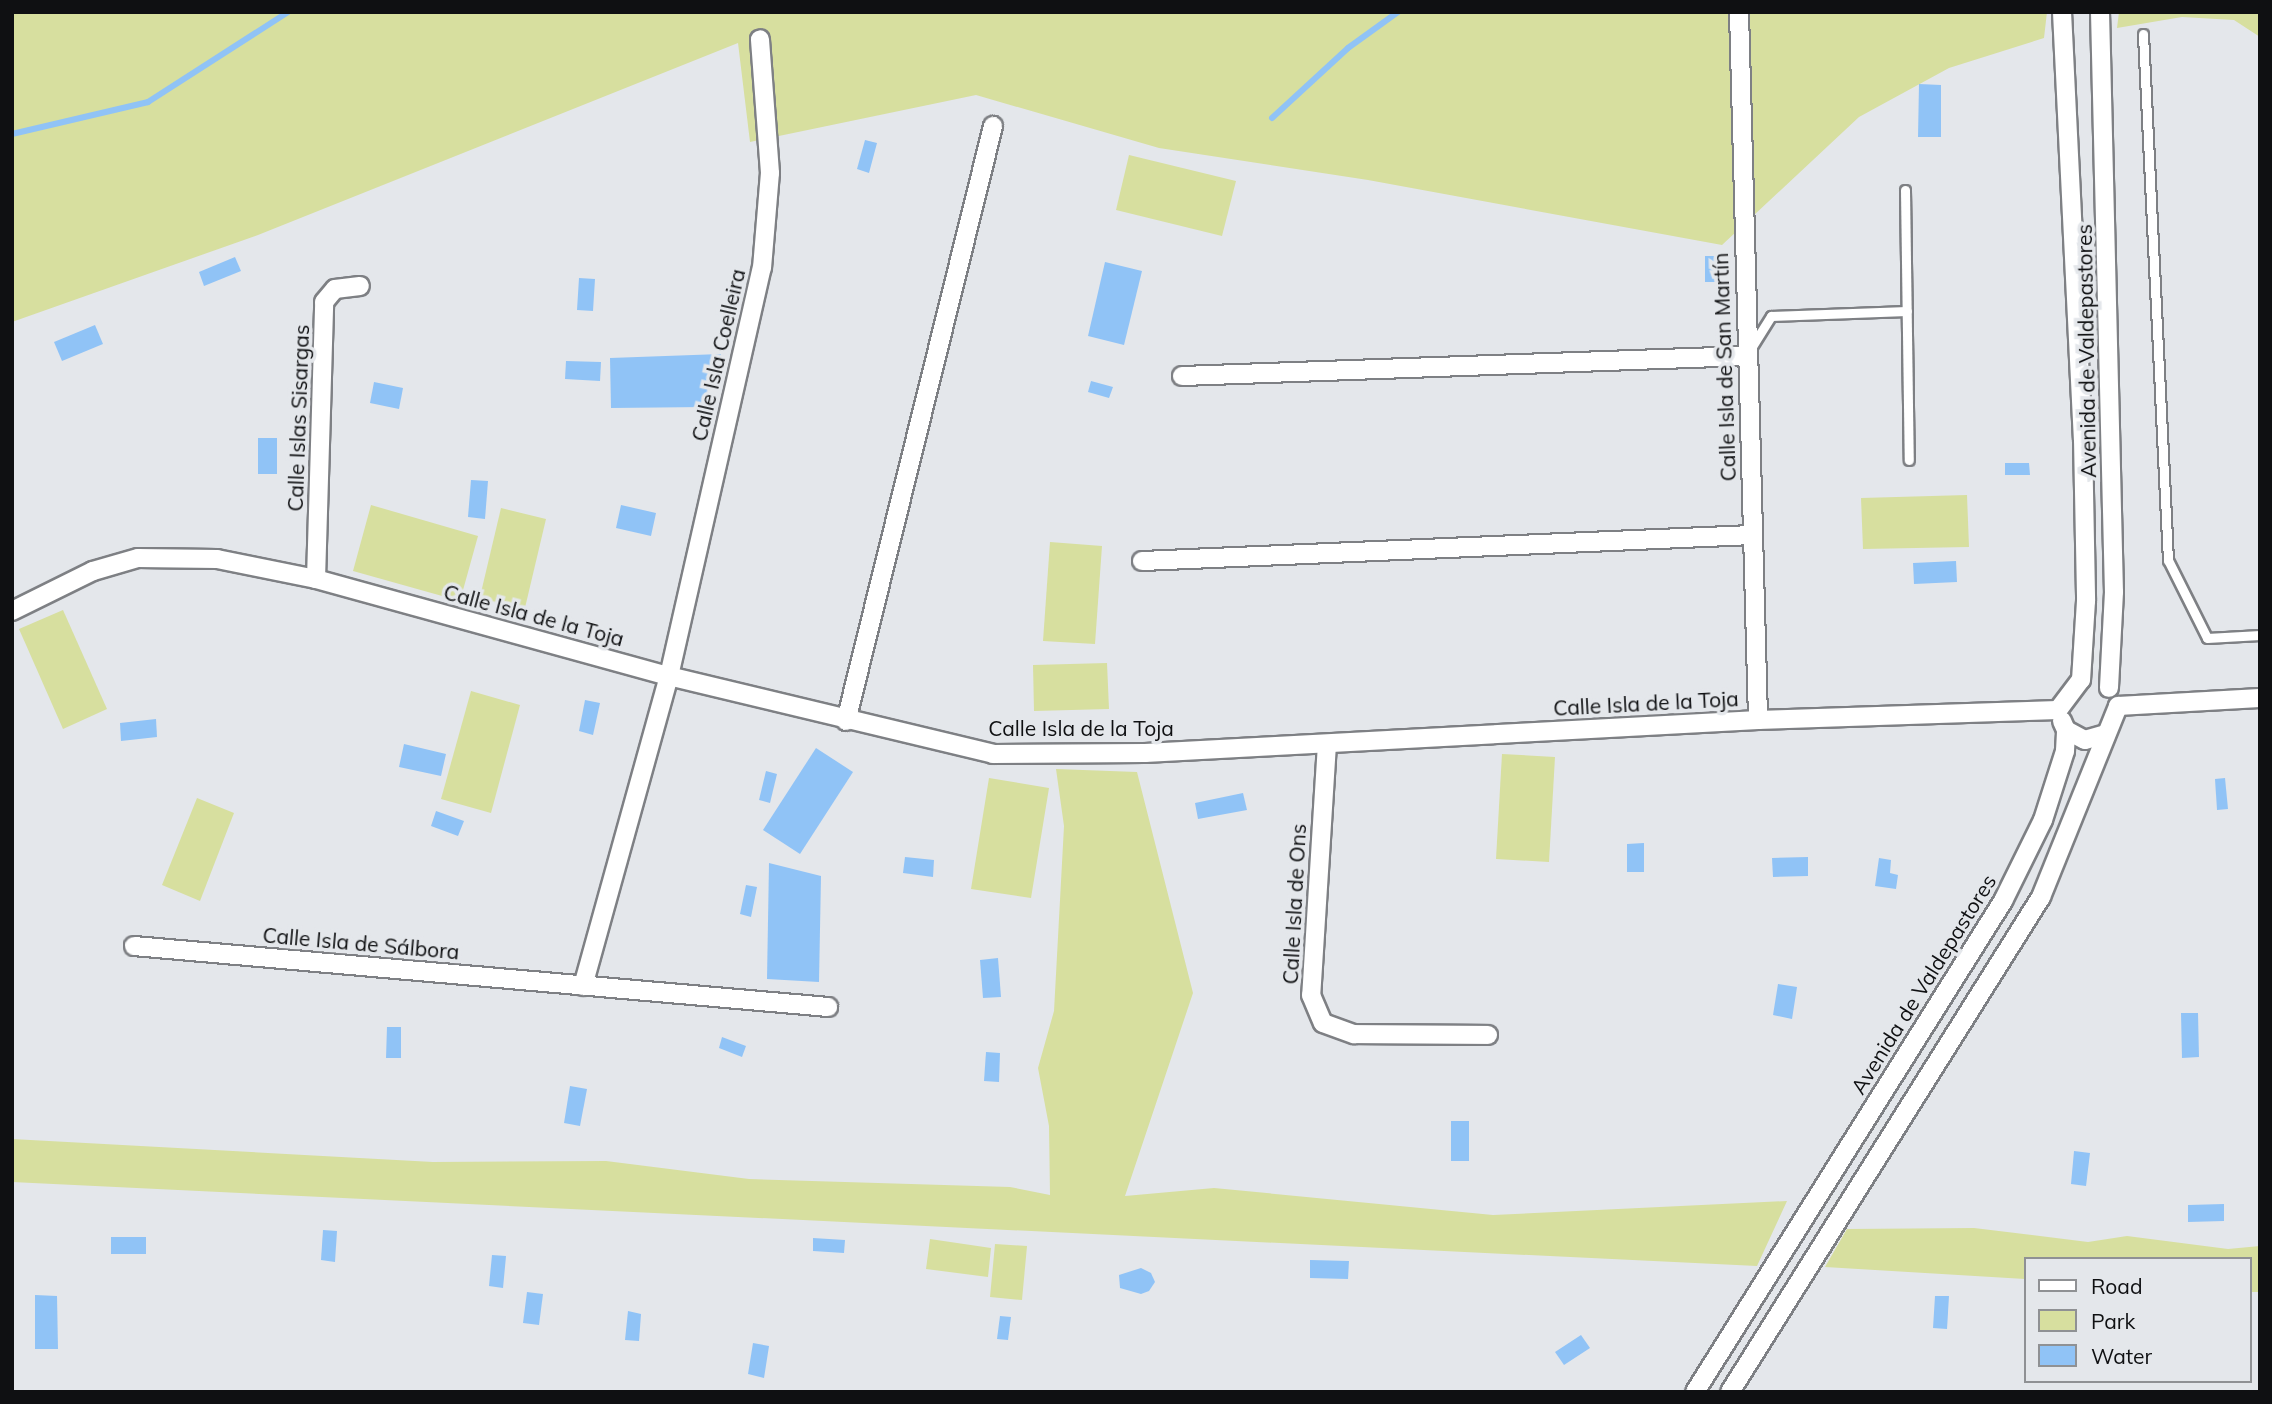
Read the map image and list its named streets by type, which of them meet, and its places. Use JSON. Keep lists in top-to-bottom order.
{
  "streets": {
    "street": [
      "Avenida de Valdepastores",
      "Calle Isla Coelleira",
      "Calle Isla de San Martín",
      "Calle Islas Sisargas",
      "Calle Isla de la Toja",
      "Calle Isla de Ons",
      "Calle Isla de Sálbora"
    ]
  },
  "crossings": [
    ["Avenida de Valdepastores", "Calle Isla de la Toja"],
    ["Calle Isla Coelleira", "Calle Isla de la Toja"],
    ["Calle Isla de San Martín", "Calle Isla de la Toja"],
    ["Calle Islas Sisargas", "Calle Isla de la Toja"],
    ["Calle Isla de la Toja", "Calle Isla de Ons"]
  ],
  "legend": ["Road", "Park", "Water"]
}
